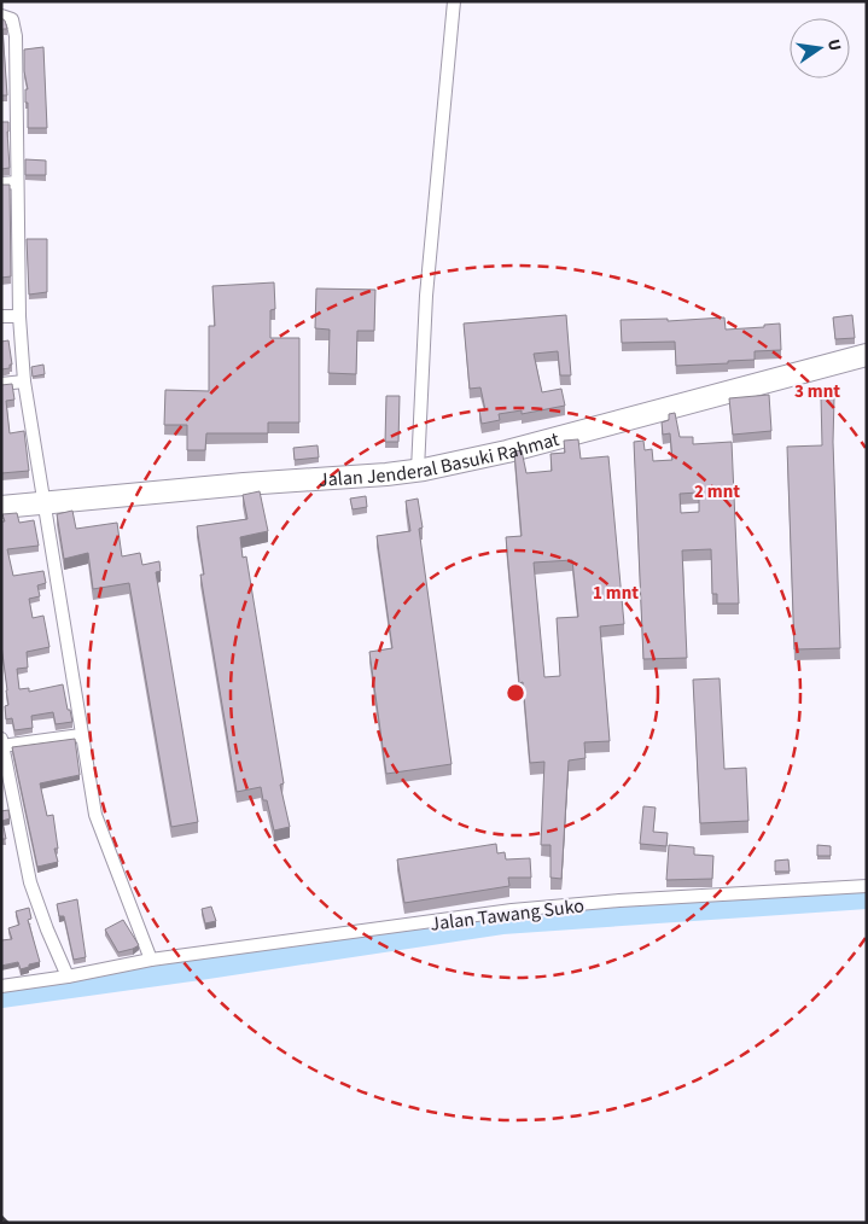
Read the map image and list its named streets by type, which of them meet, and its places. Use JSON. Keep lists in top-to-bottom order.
{
  "streets": {
    "highway": ["Jalan Jenderal Basuki Rahmat"],
    "street": ["Jalan Tawang Suko"]
  },
  "north": "right",
  "rings": ["3 mnt", "2 mnt", "1 mnt"]
}
